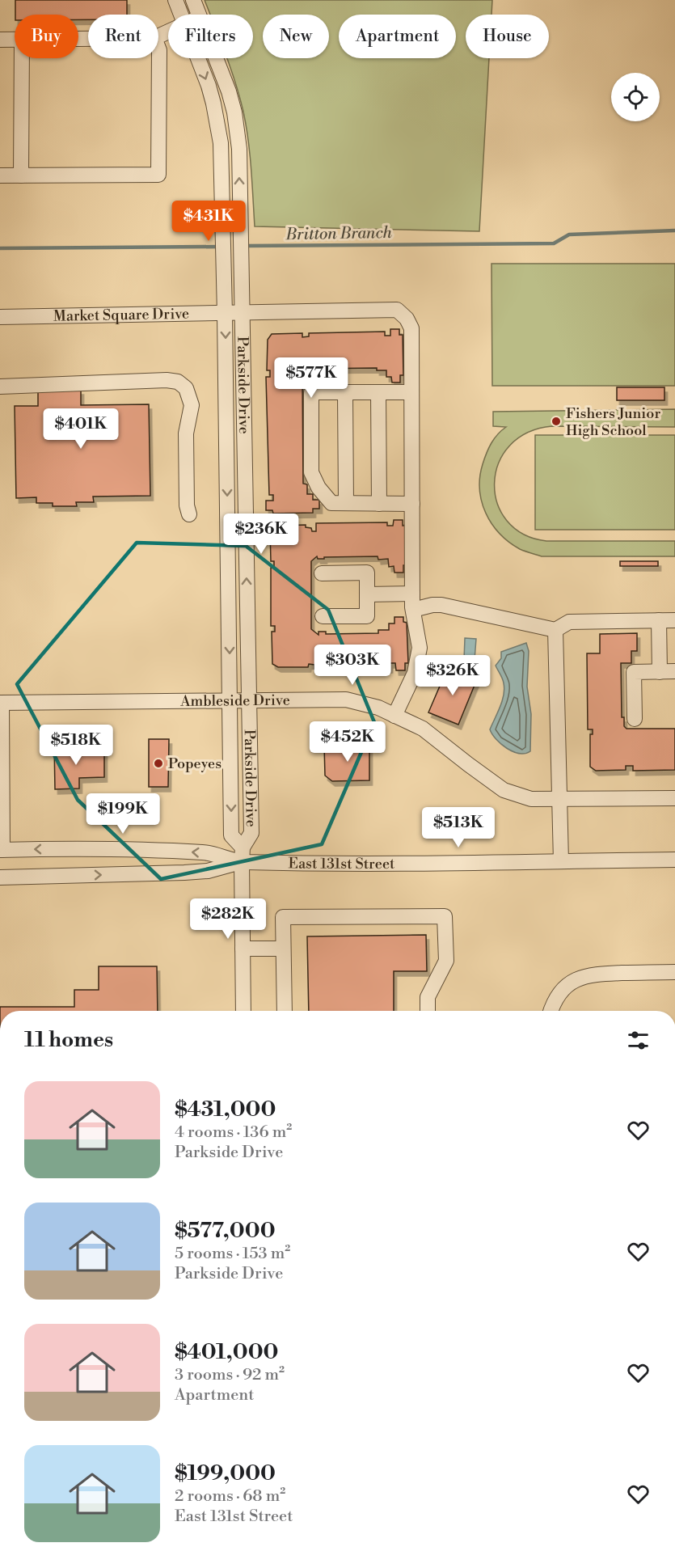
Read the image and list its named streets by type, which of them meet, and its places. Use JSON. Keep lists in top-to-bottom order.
{
  "streets": {
    "street": [
      "Market Square Drive",
      "Parkside Drive",
      "Ambleside Drive",
      "East 131st Street"
    ]
  },
  "crossings": [
    ["Market Square Drive", "Parkside Drive"],
    ["Parkside Drive", "Ambleside Drive"],
    ["Parkside Drive", "East 131st Street"]
  ],
  "water": ["Britton Branch"],
  "places": ["Fishers Junior High School", "Popeyes"],
  "page": {
    "chip": [
      "Buy",
      "Rent",
      "Filters",
      "New",
      "Apartment",
      "House"
    ],
    "price": [
      "$431K",
      "$577K",
      "$401K",
      "$236K",
      "$303K",
      "$326K",
      "$452K",
      "$518K",
      "$199K",
      "$513K",
      "$282K"
    ],
    "heading": "11 homes",
    "list": [
      {
        "name": "$431,000",
        "note": "4 rooms · 136 m² · Parkside Drive"
      },
      {
        "name": "$577,000",
        "note": "5 rooms · 153 m² · Parkside Drive"
      },
      {
        "name": "$401,000",
        "note": "3 rooms · 92 m² · Apartment"
      },
      {
        "name": "$199,000",
        "note": "2 rooms · 68 m² · East 131st Street"
      }
    ]
  }
}
